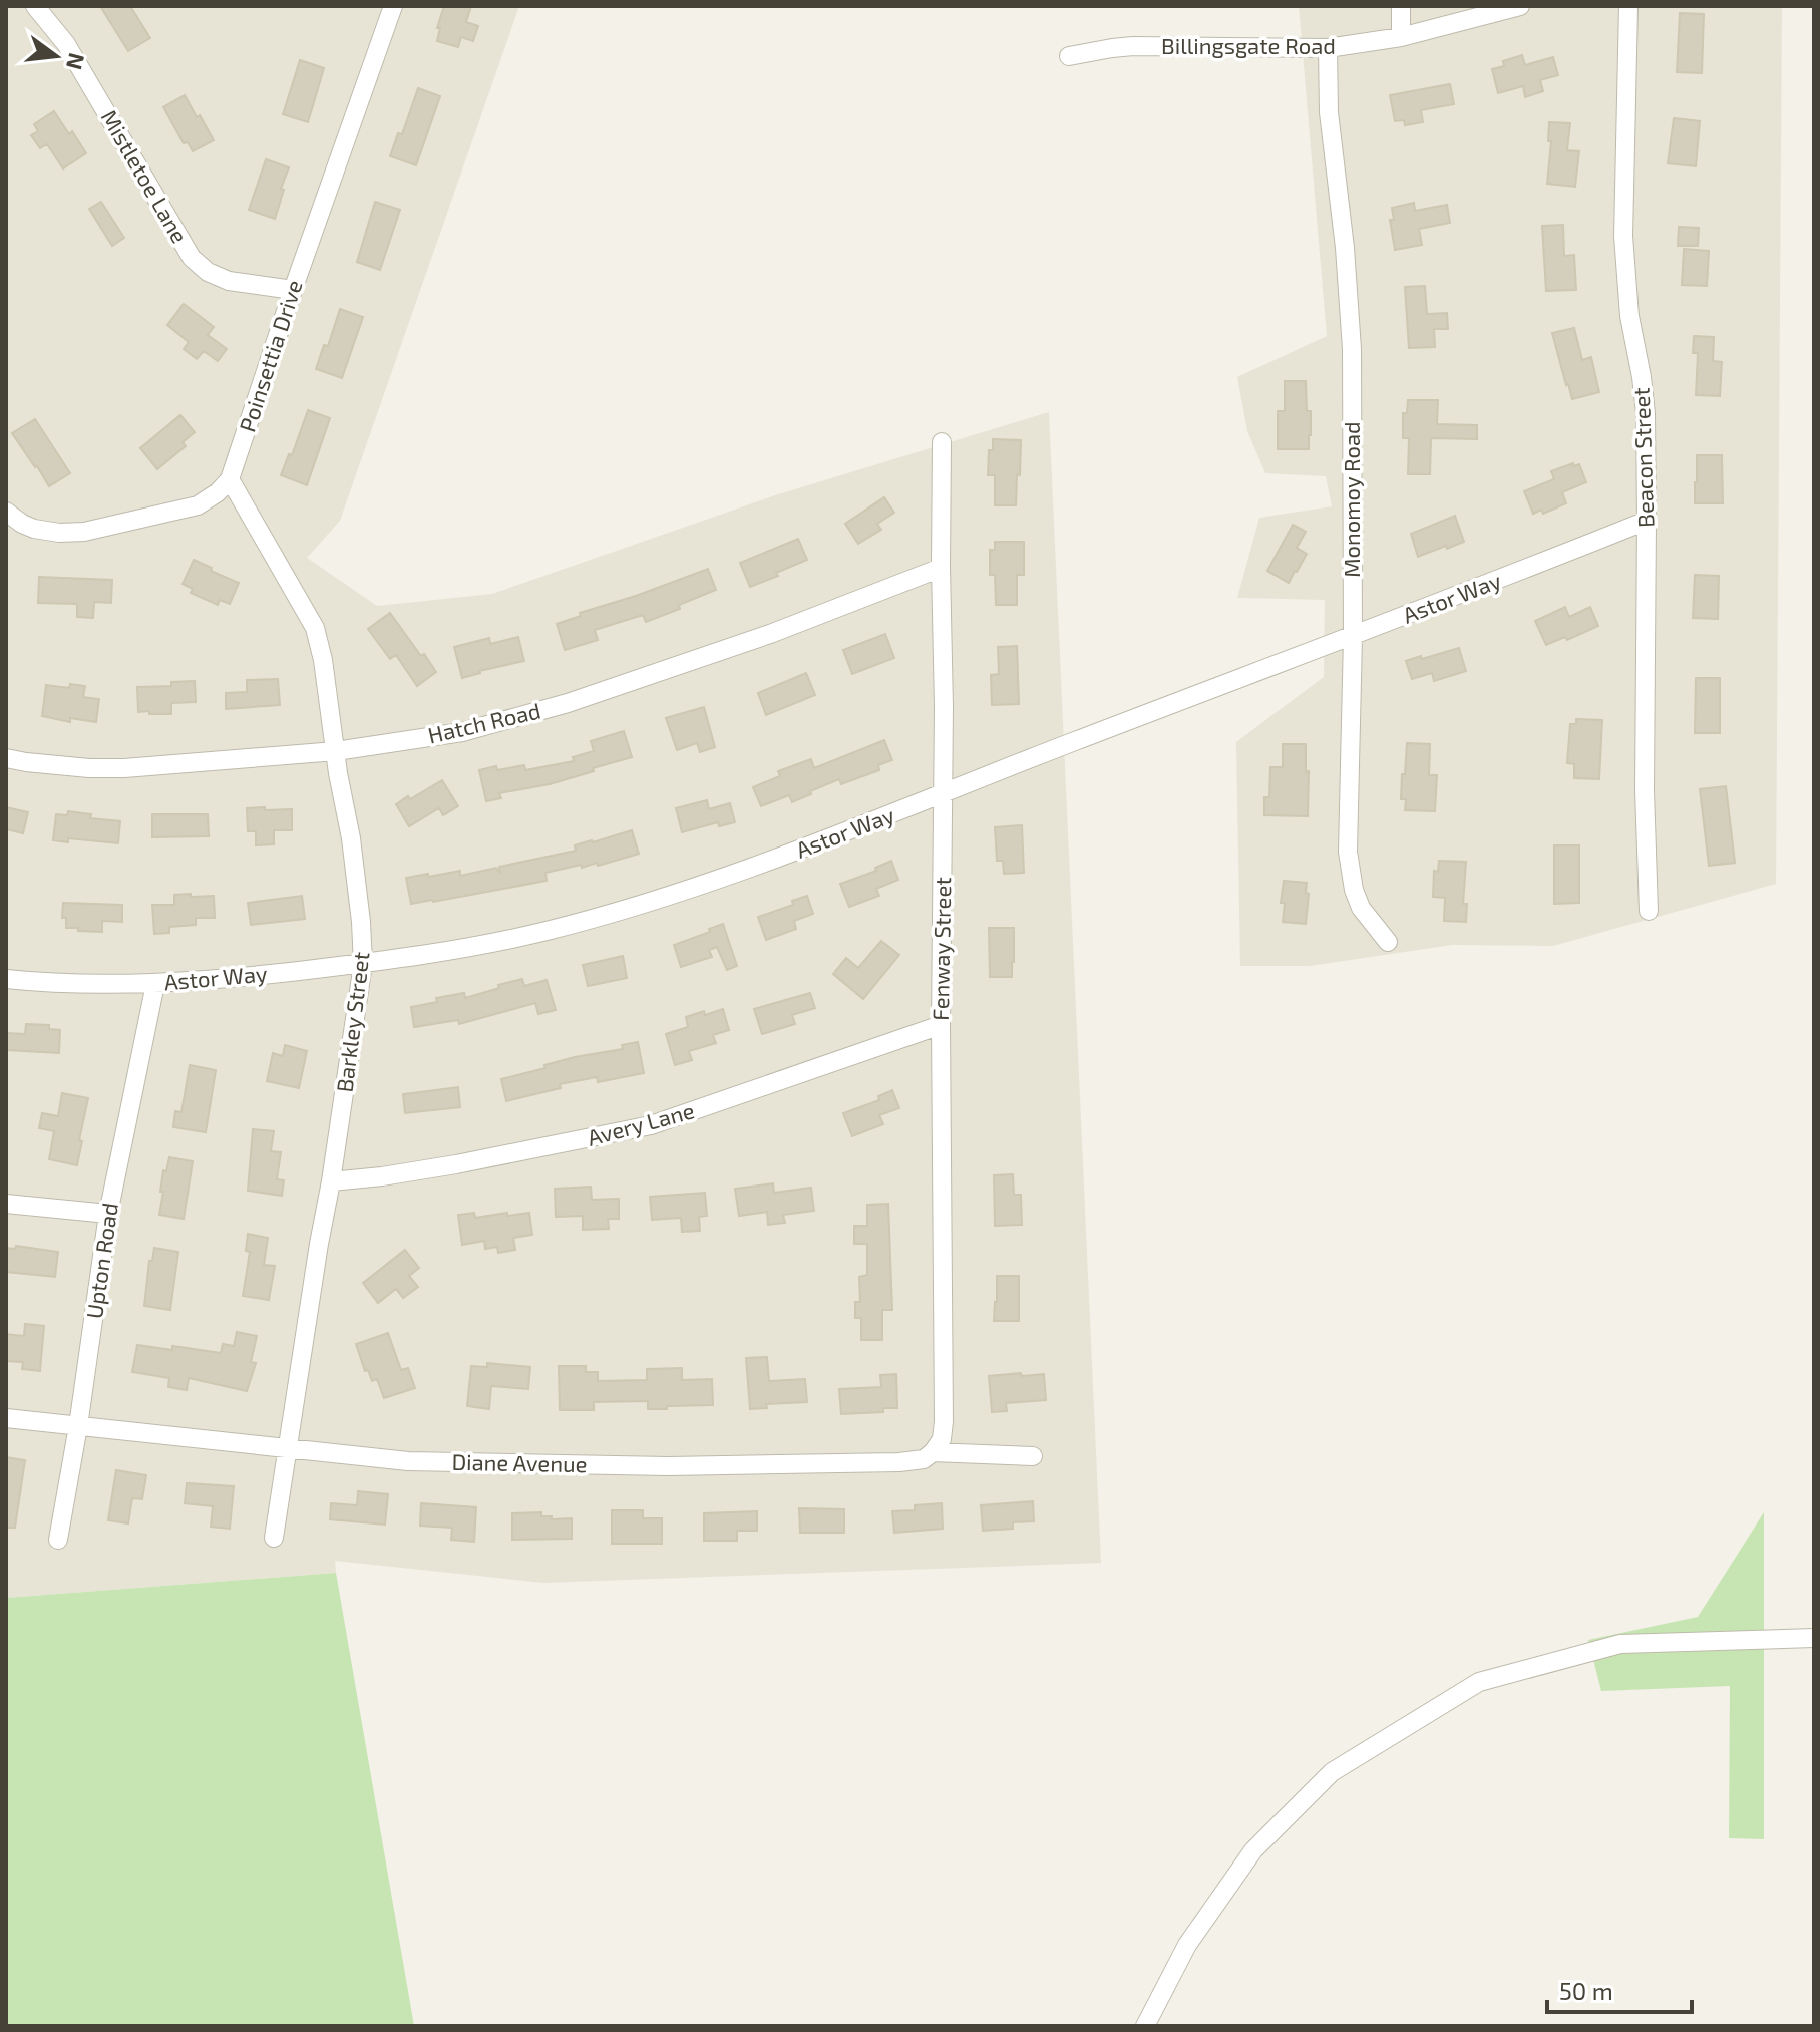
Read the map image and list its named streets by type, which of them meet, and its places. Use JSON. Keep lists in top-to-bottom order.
{
  "streets": {
    "street": [
      "Billingsgate Road",
      "Mistletoe Lane",
      "Poinsettia Drive",
      "Beacon Street",
      "Monomoy Road",
      "Astor Way",
      "Hatch Road",
      "Fenway Street",
      "Barkley Street",
      "Avery Lane",
      "Upton Road",
      "Diane Avenue"
    ]
  },
  "crossings": [
    ["Billingsgate Road", "Monomoy Road"],
    ["Mistletoe Lane", "Poinsettia Drive"],
    ["Poinsettia Drive", "Barkley Street"],
    ["Beacon Street", "Astor Way"],
    ["Monomoy Road", "Astor Way"],
    ["Astor Way", "Fenway Street"],
    ["Astor Way", "Barkley Street"],
    ["Astor Way", "Upton Road"],
    ["Hatch Road", "Fenway Street"],
    ["Hatch Road", "Barkley Street"],
    ["Fenway Street", "Avery Lane"],
    ["Fenway Street", "Diane Avenue"],
    ["Barkley Street", "Avery Lane"],
    ["Barkley Street", "Diane Avenue"],
    ["Upton Road", "Diane Avenue"]
  ],
  "scale_bar": "50 m",
  "north": "right"
}
